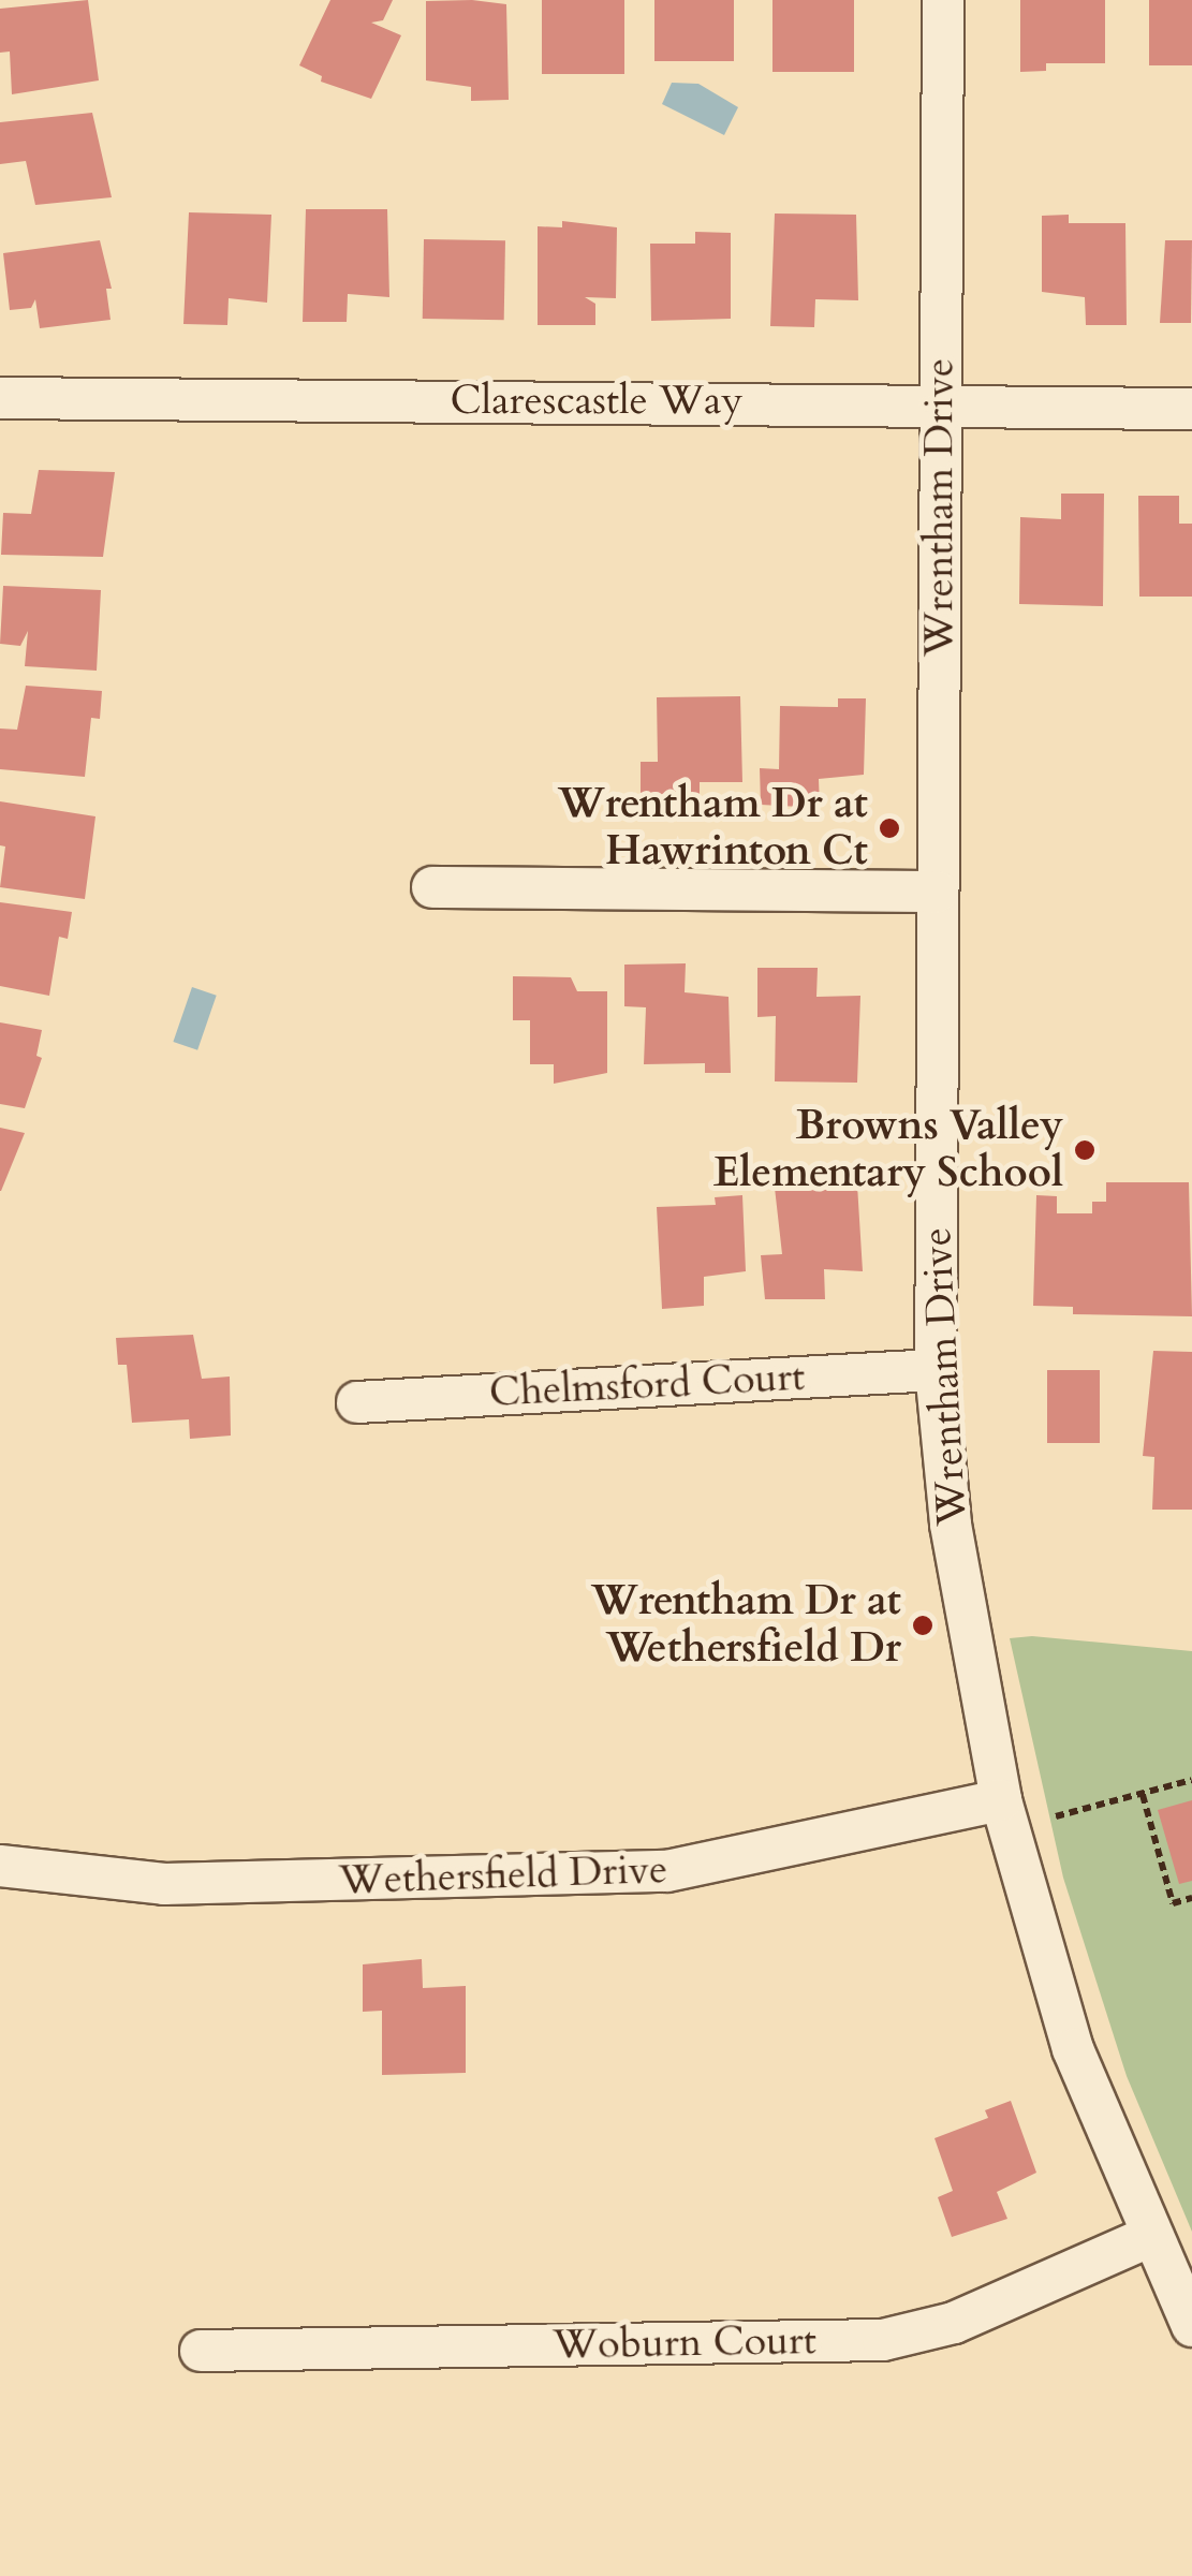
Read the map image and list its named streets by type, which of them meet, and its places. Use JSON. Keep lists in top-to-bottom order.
{
  "streets": {
    "street": [
      "Clarescastle Way",
      "Wrentham Drive",
      "Chelmsford Court",
      "Wethersfield Drive",
      "Woburn Court"
    ]
  },
  "crossings": [
    ["Clarescastle Way", "Wrentham Drive"],
    ["Wrentham Drive", "Chelmsford Court"],
    ["Wrentham Drive", "Wethersfield Drive"],
    ["Wrentham Drive", "Woburn Court"]
  ],
  "places": ["Wrentham Dr at Hawrinton Ct", "Browns Valley Elementary School", "Wrentham Dr at Wethersfield Dr"]
}
